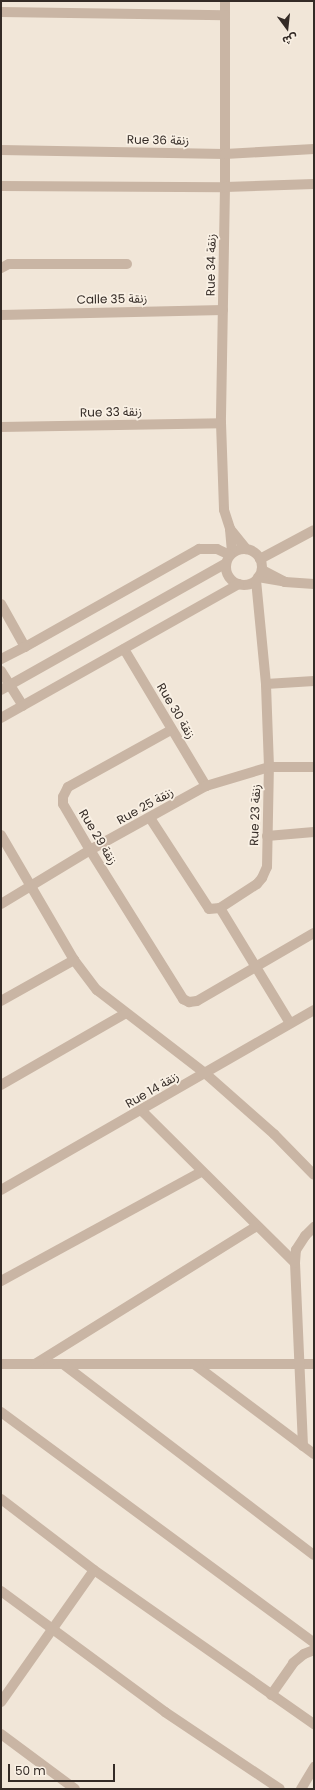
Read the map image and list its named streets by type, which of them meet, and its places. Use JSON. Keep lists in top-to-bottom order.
{
  "streets": {
    "street": [
      "Rue 36 زنقة",
      "Rue 34 زنقة",
      "Calle 35 زنقة",
      "Rue 33 زنقة",
      "Rue 30 زنقة",
      "Rue 25 زنقة",
      "Rue 23 زنقة",
      "Rue 29 زنقة",
      "Rue 14 زنقة"
    ]
  },
  "crossings": [
    ["Rue 36 زنقة", "Rue 34 زنقة"],
    ["Rue 34 زنقة", "Calle 35 زنقة"],
    ["Rue 34 زنقة", "Rue 33 زنقة"],
    ["Rue 30 زنقة", "Rue 25 زنقة"],
    ["Rue 30 زنقة", "Rue 29 زنقة"],
    ["Rue 25 زنقة", "Rue 23 زنقة"],
    ["Rue 25 زنقة", "Rue 29 زنقة"]
  ],
  "scale_bar": "50 m",
  "north": "bottom"
}
